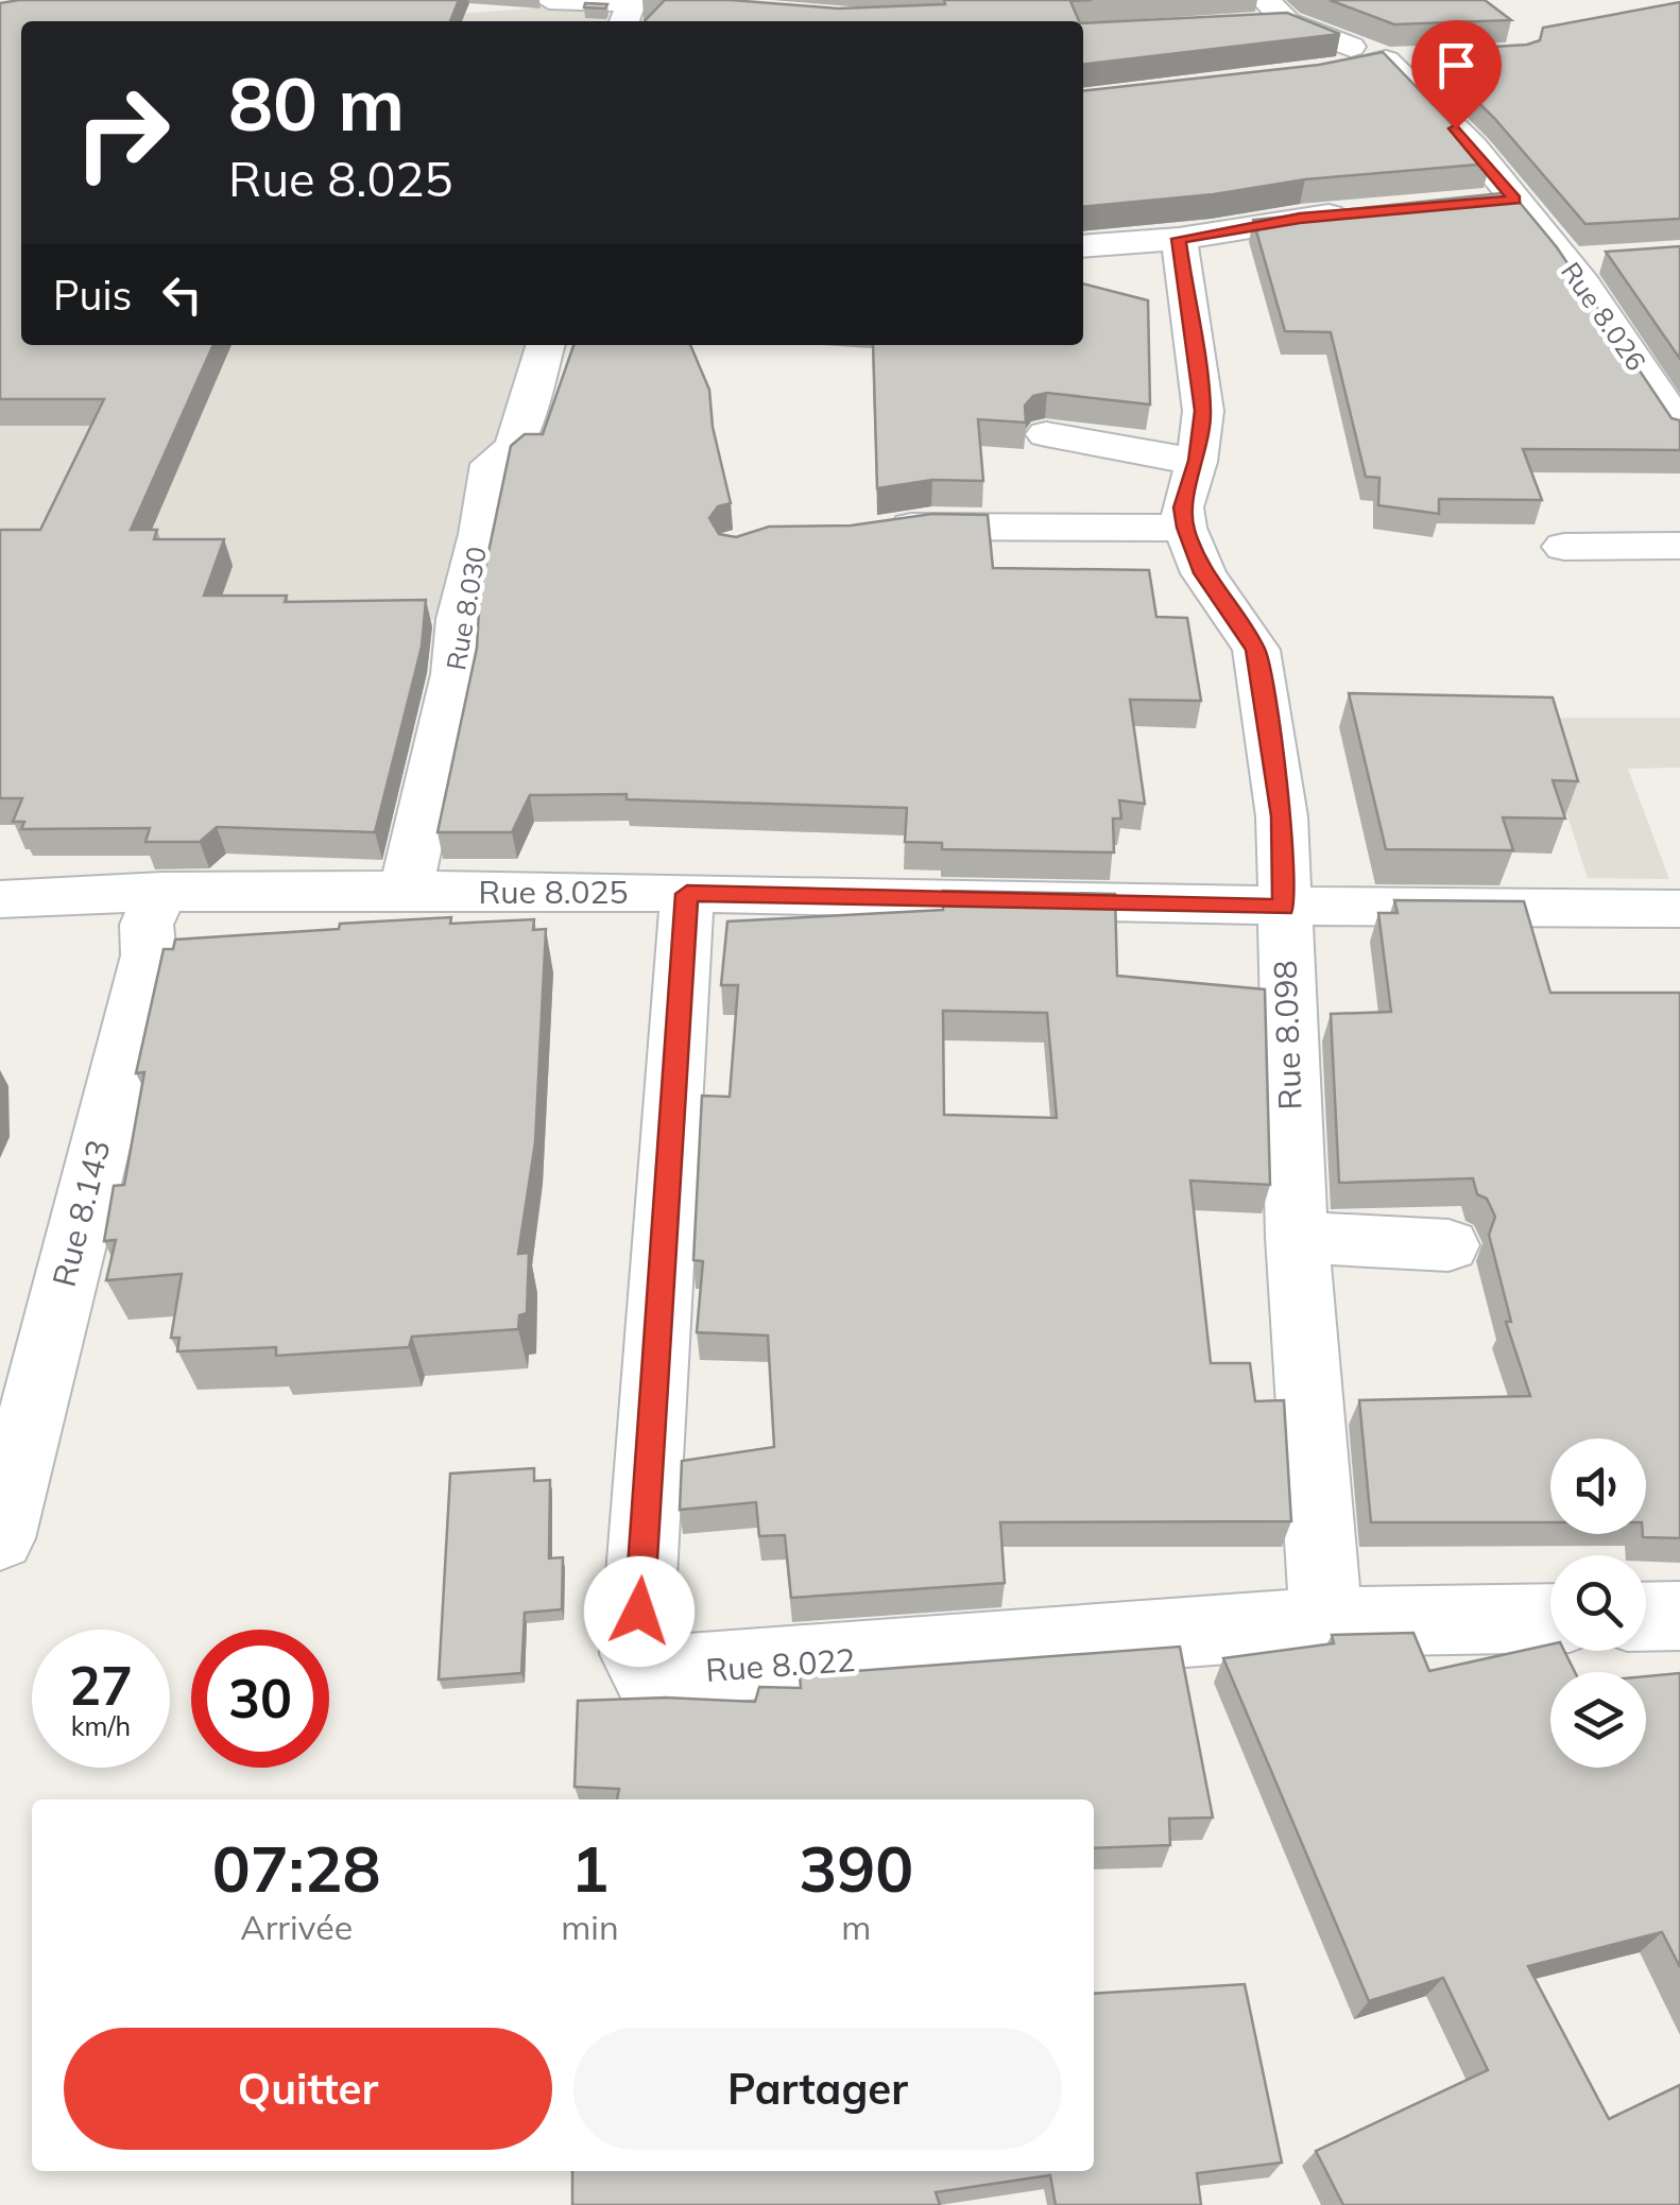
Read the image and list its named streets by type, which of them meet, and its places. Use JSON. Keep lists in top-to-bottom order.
{
  "streets": {
    "street": [
      "Rue 8.026",
      "Rue 8.030",
      "Rue 8.025",
      "Rue 8.098",
      "Rue 8.143",
      "Rue 8.022"
    ]
  },
  "crossings": [
    ["Rue 8.030", "Rue 8.025"],
    ["Rue 8.025", "Rue 8.098"],
    ["Rue 8.025", "Rue 8.143"],
    ["Rue 8.025", "Rue 8.022"],
    ["Rue 8.098", "Rue 8.022"]
  ],
  "page": {
    "turn": ["80 m", "Rue 8.025"],
    "then": "Puis",
    "speed": "27 km/h",
    "limit": "30",
    "eta": [
      "07:28",
      "Arrivée",
      "1",
      "min",
      "390",
      "m"
    ],
    "buttons": ["Quitter", "Partager"]
  }
}
